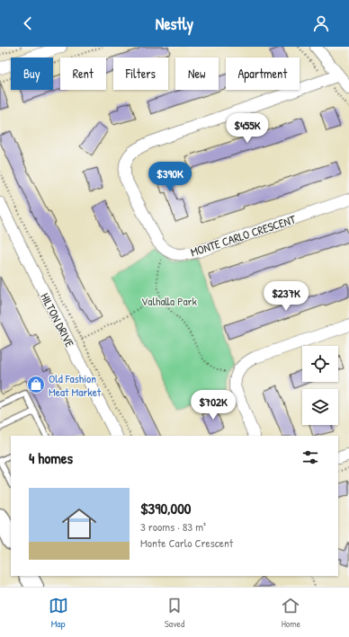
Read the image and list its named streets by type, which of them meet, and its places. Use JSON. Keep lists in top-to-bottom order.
{
  "streets": {
    "street": ["MONTE CARLO CRESCENT", "HILTON DRIVE"]
  },
  "parks": ["Valhalla Park"],
  "places": {
    "shop": ["Old Fashion Meat Market"]
  },
  "page": {
    "header": "Nestly",
    "chip": [
      "Buy",
      "Rent",
      "Filters",
      "New",
      "Apartment"
    ],
    "price": [
      "$455K",
      "$390K",
      "$237K",
      "$702K"
    ],
    "heading": "4 homes",
    "list": [
      {
        "name": "$390,000",
        "note": "3 rooms · 83 m² · Monte Carlo Crescent"
      }
    ],
    "tabs": ["Map", "Saved", "Home"]
  }
}
